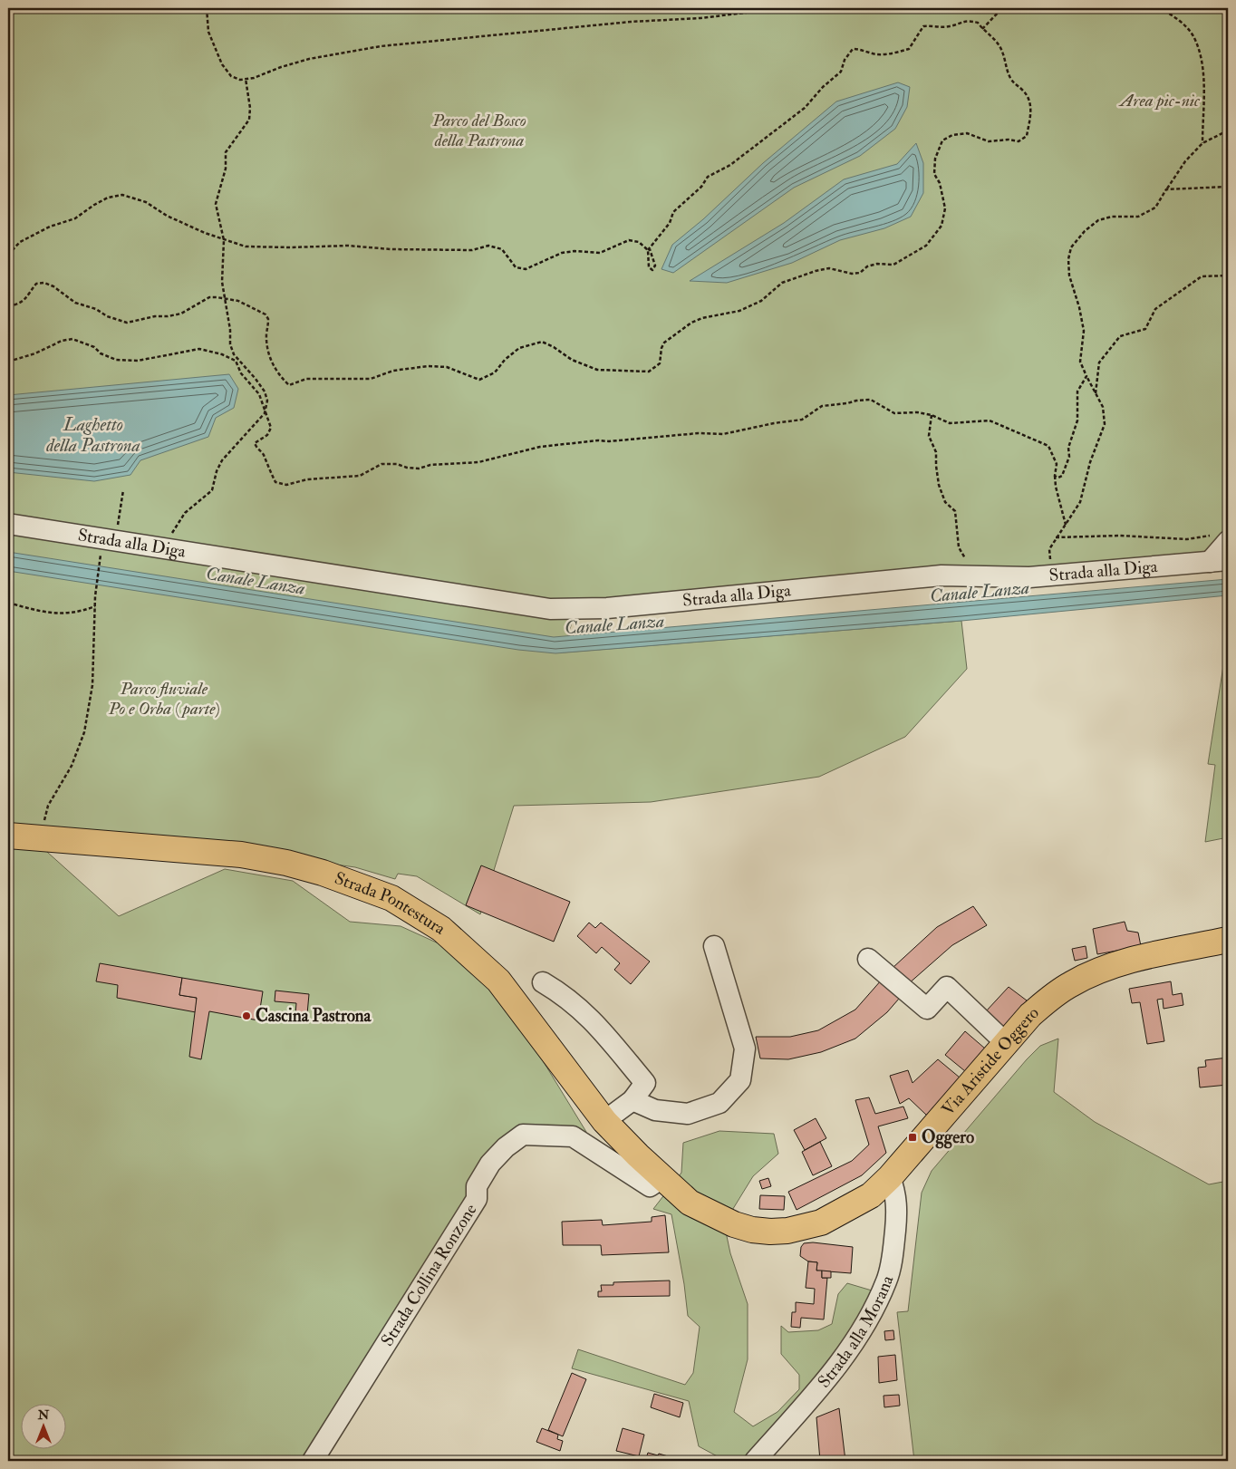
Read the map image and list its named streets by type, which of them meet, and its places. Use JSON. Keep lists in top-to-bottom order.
{
  "streets": {
    "main road": ["Strada Pontestura", "Via Aristide Oggero"],
    "street": ["Strada alla Diga", "Strada Collina Ronzone", "Strada alla Morana"]
  },
  "crossings": [
    ["Strada Pontestura", "Via Aristide Oggero"],
    ["Strada Pontestura", "Strada Collina Ronzone"],
    ["Via Aristide Oggero", "Strada Collina Ronzone"],
    ["Via Aristide Oggero", "Strada alla Morana"]
  ],
  "water": ["Laghetto della Pastrona", "Canale Lanza"],
  "parks": ["Area pic-nic", "Parco del Bosco della Pastrona", "Parco fluviale Po e Orba (parte)"],
  "places": {
    "other": ["Cascina Pastrona"],
    "transit": ["Oggero"]
  },
  "north": "top"
}
